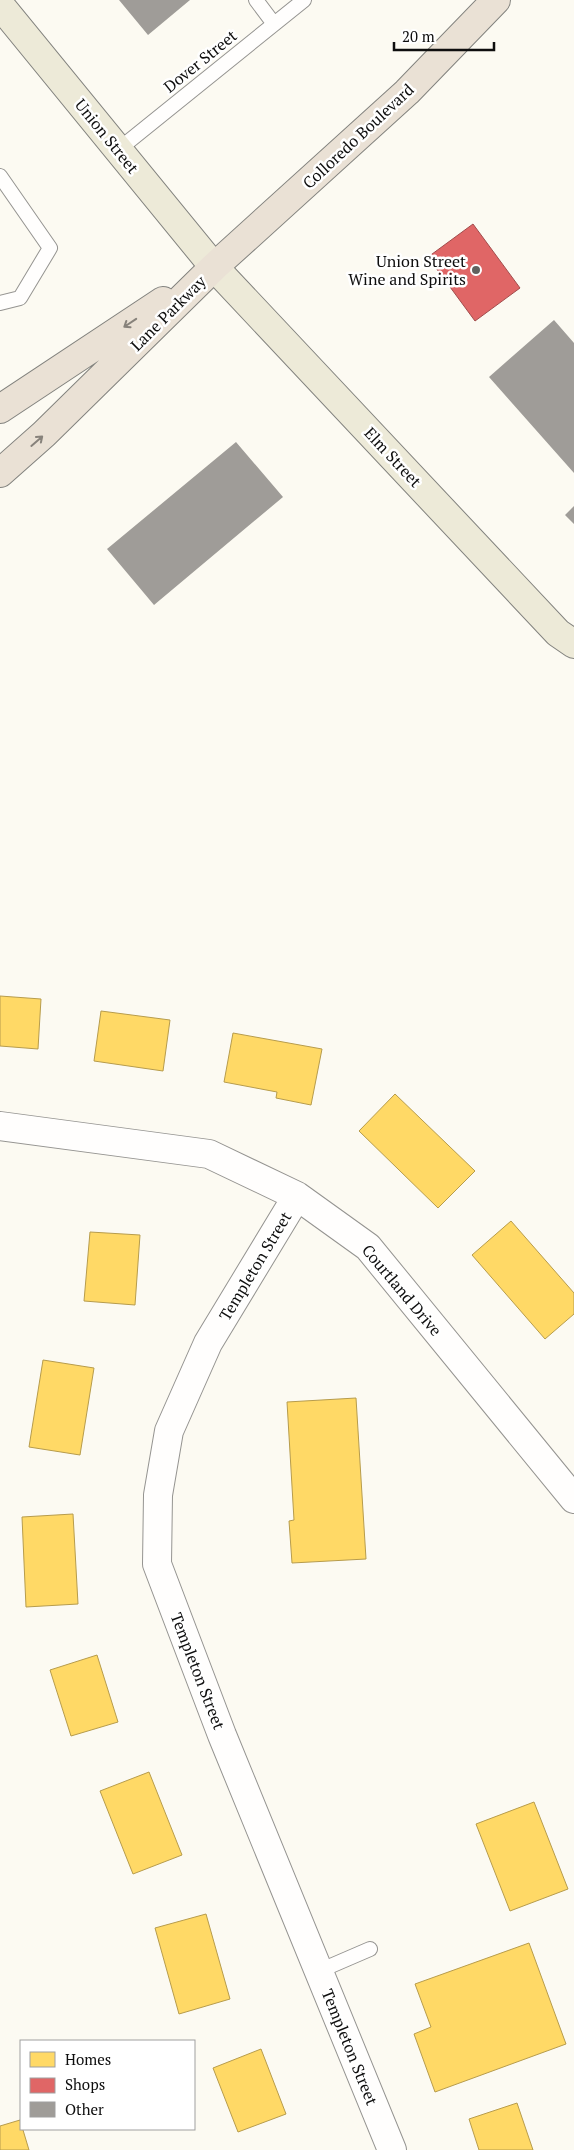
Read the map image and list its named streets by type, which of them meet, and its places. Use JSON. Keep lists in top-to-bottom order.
{
  "streets": {
    "highway": ["Colloredo Boulevard", "Lane Parkway"],
    "main road": ["Union Street", "Elm Street"],
    "street": ["Templeton Street", "Courtland Drive"],
    "lane": ["Dover Street"]
  },
  "crossings": [
    ["Dover Street", "Union Street"],
    ["Union Street", "Colloredo Boulevard"],
    ["Union Street", "Lane Parkway"],
    ["Union Street", "Elm Street"],
    ["Colloredo Boulevard", "Lane Parkway"],
    ["Colloredo Boulevard", "Elm Street"],
    ["Lane Parkway", "Elm Street"],
    ["Templeton Street", "Courtland Drive"]
  ],
  "places": ["Union Street Wine and Spirits"],
  "legend": ["Homes", "Shops", "Other"],
  "scale_bar": "20 m"
}
